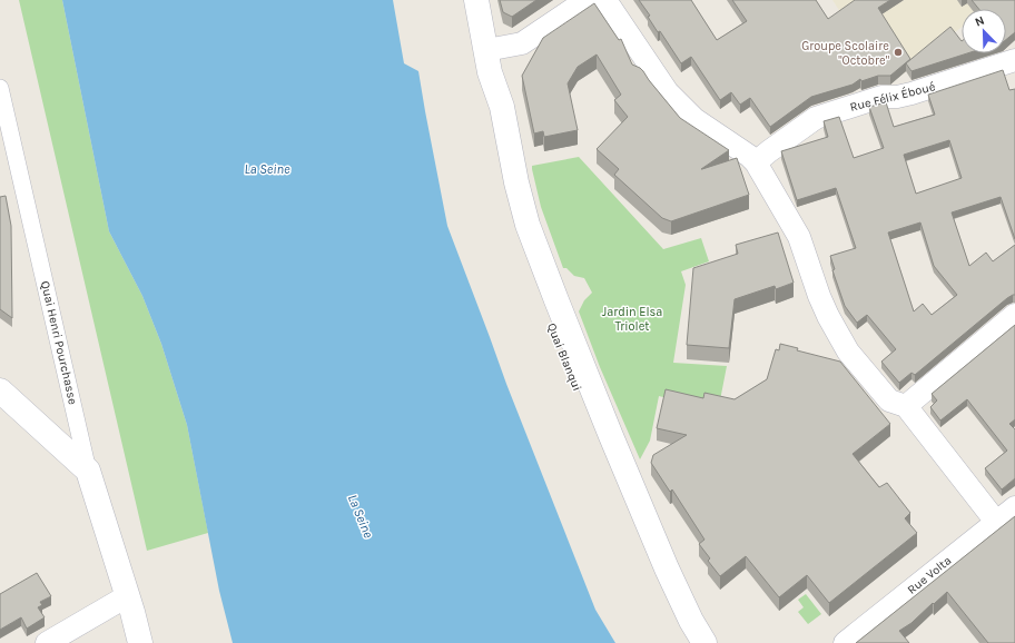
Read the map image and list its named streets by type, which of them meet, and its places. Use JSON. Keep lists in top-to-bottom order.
{
  "streets": {
    "main road": ["Quai Henri Pourchasse", "Quai Blanqui"],
    "street": ["Rue Félix Éboué", "Rue Volta"]
  },
  "water": ["La Seine"],
  "parks": ["Jardin Elsa Triolet"],
  "places": ["Groupe Scolaire \"Octobre\""],
  "north": "top left"
}
